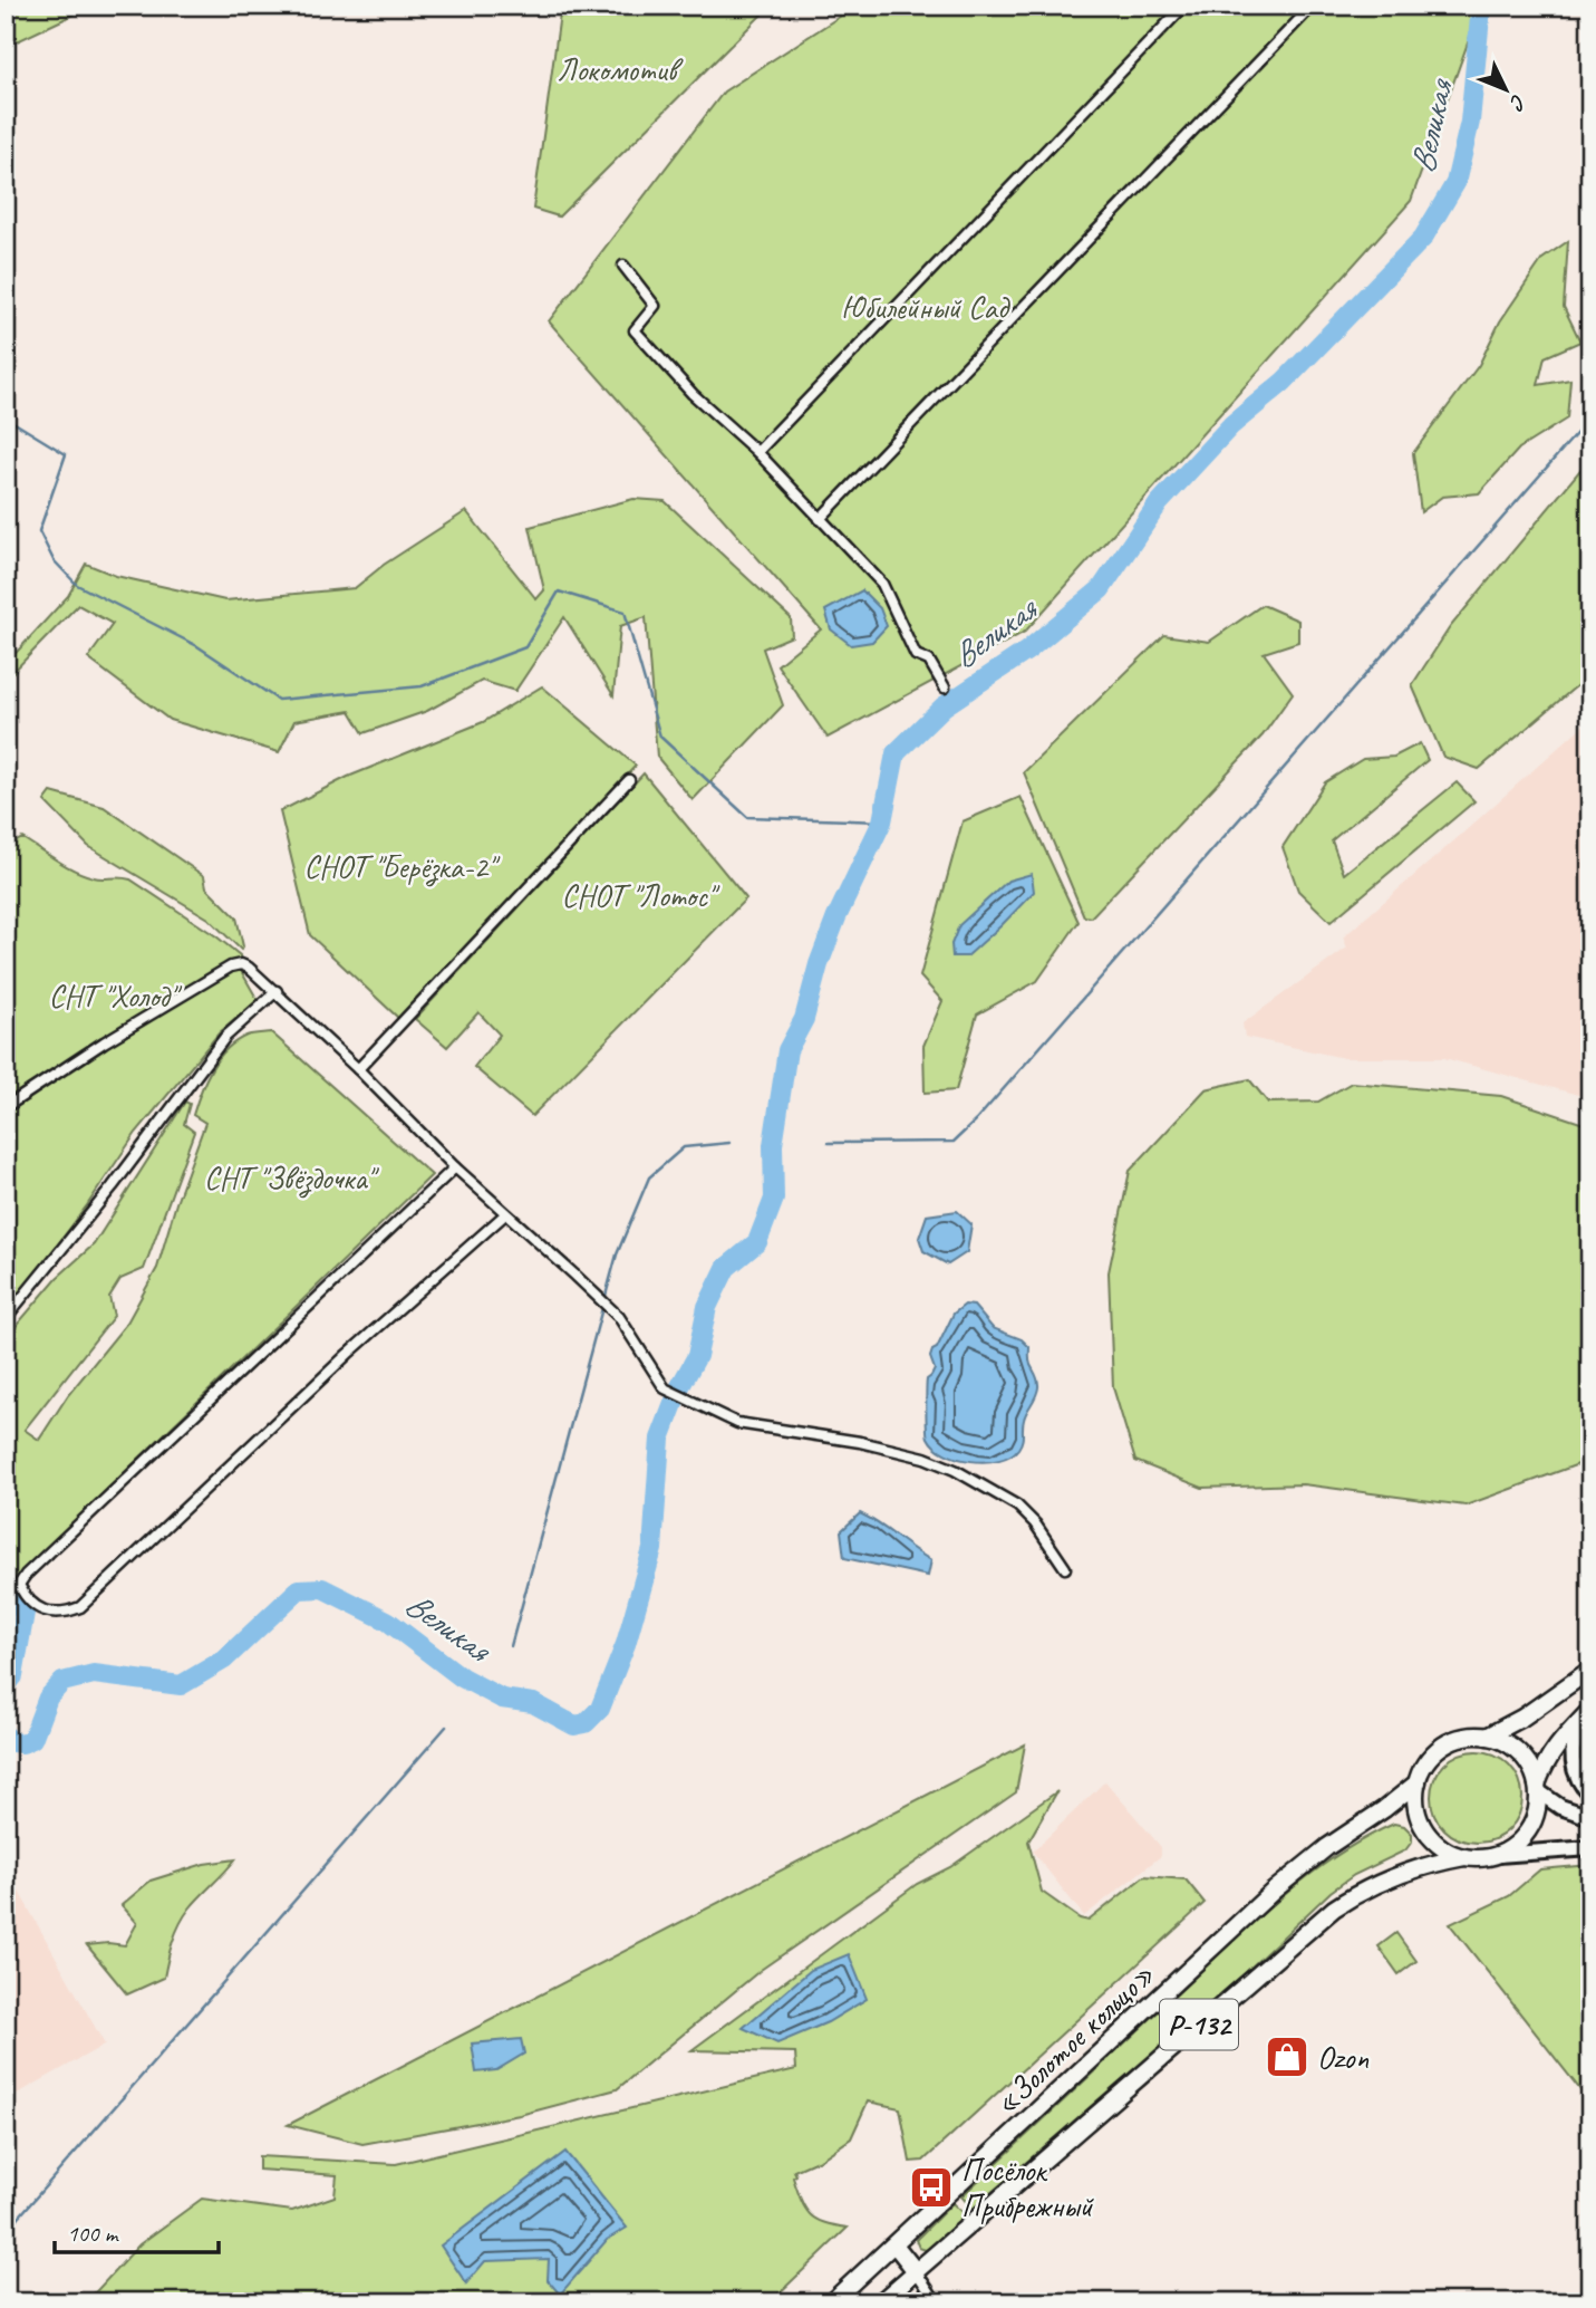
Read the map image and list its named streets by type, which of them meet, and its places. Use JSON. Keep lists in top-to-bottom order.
{
  "streets": {
    "highway": ["Р-132", "«Золотое кольцо»"]
  },
  "crossings": [
    ["Р-132", "«Золотое кольцо»"]
  ],
  "water": ["Великая"],
  "parks": [
    "Локомотив",
    "Юбилейный Сад",
    "СНОТ \"Берёзка-2\"",
    "СНОТ \"Лотос\"",
    "СНТ \"Холод\"",
    "СНТ \"Звёздочка\""
  ],
  "places": {
    "shop": ["Ozon"],
    "bus stop": ["Посёлок Прибрежный"]
  },
  "scale_bar": "100 m",
  "north": "bottom right"
}
